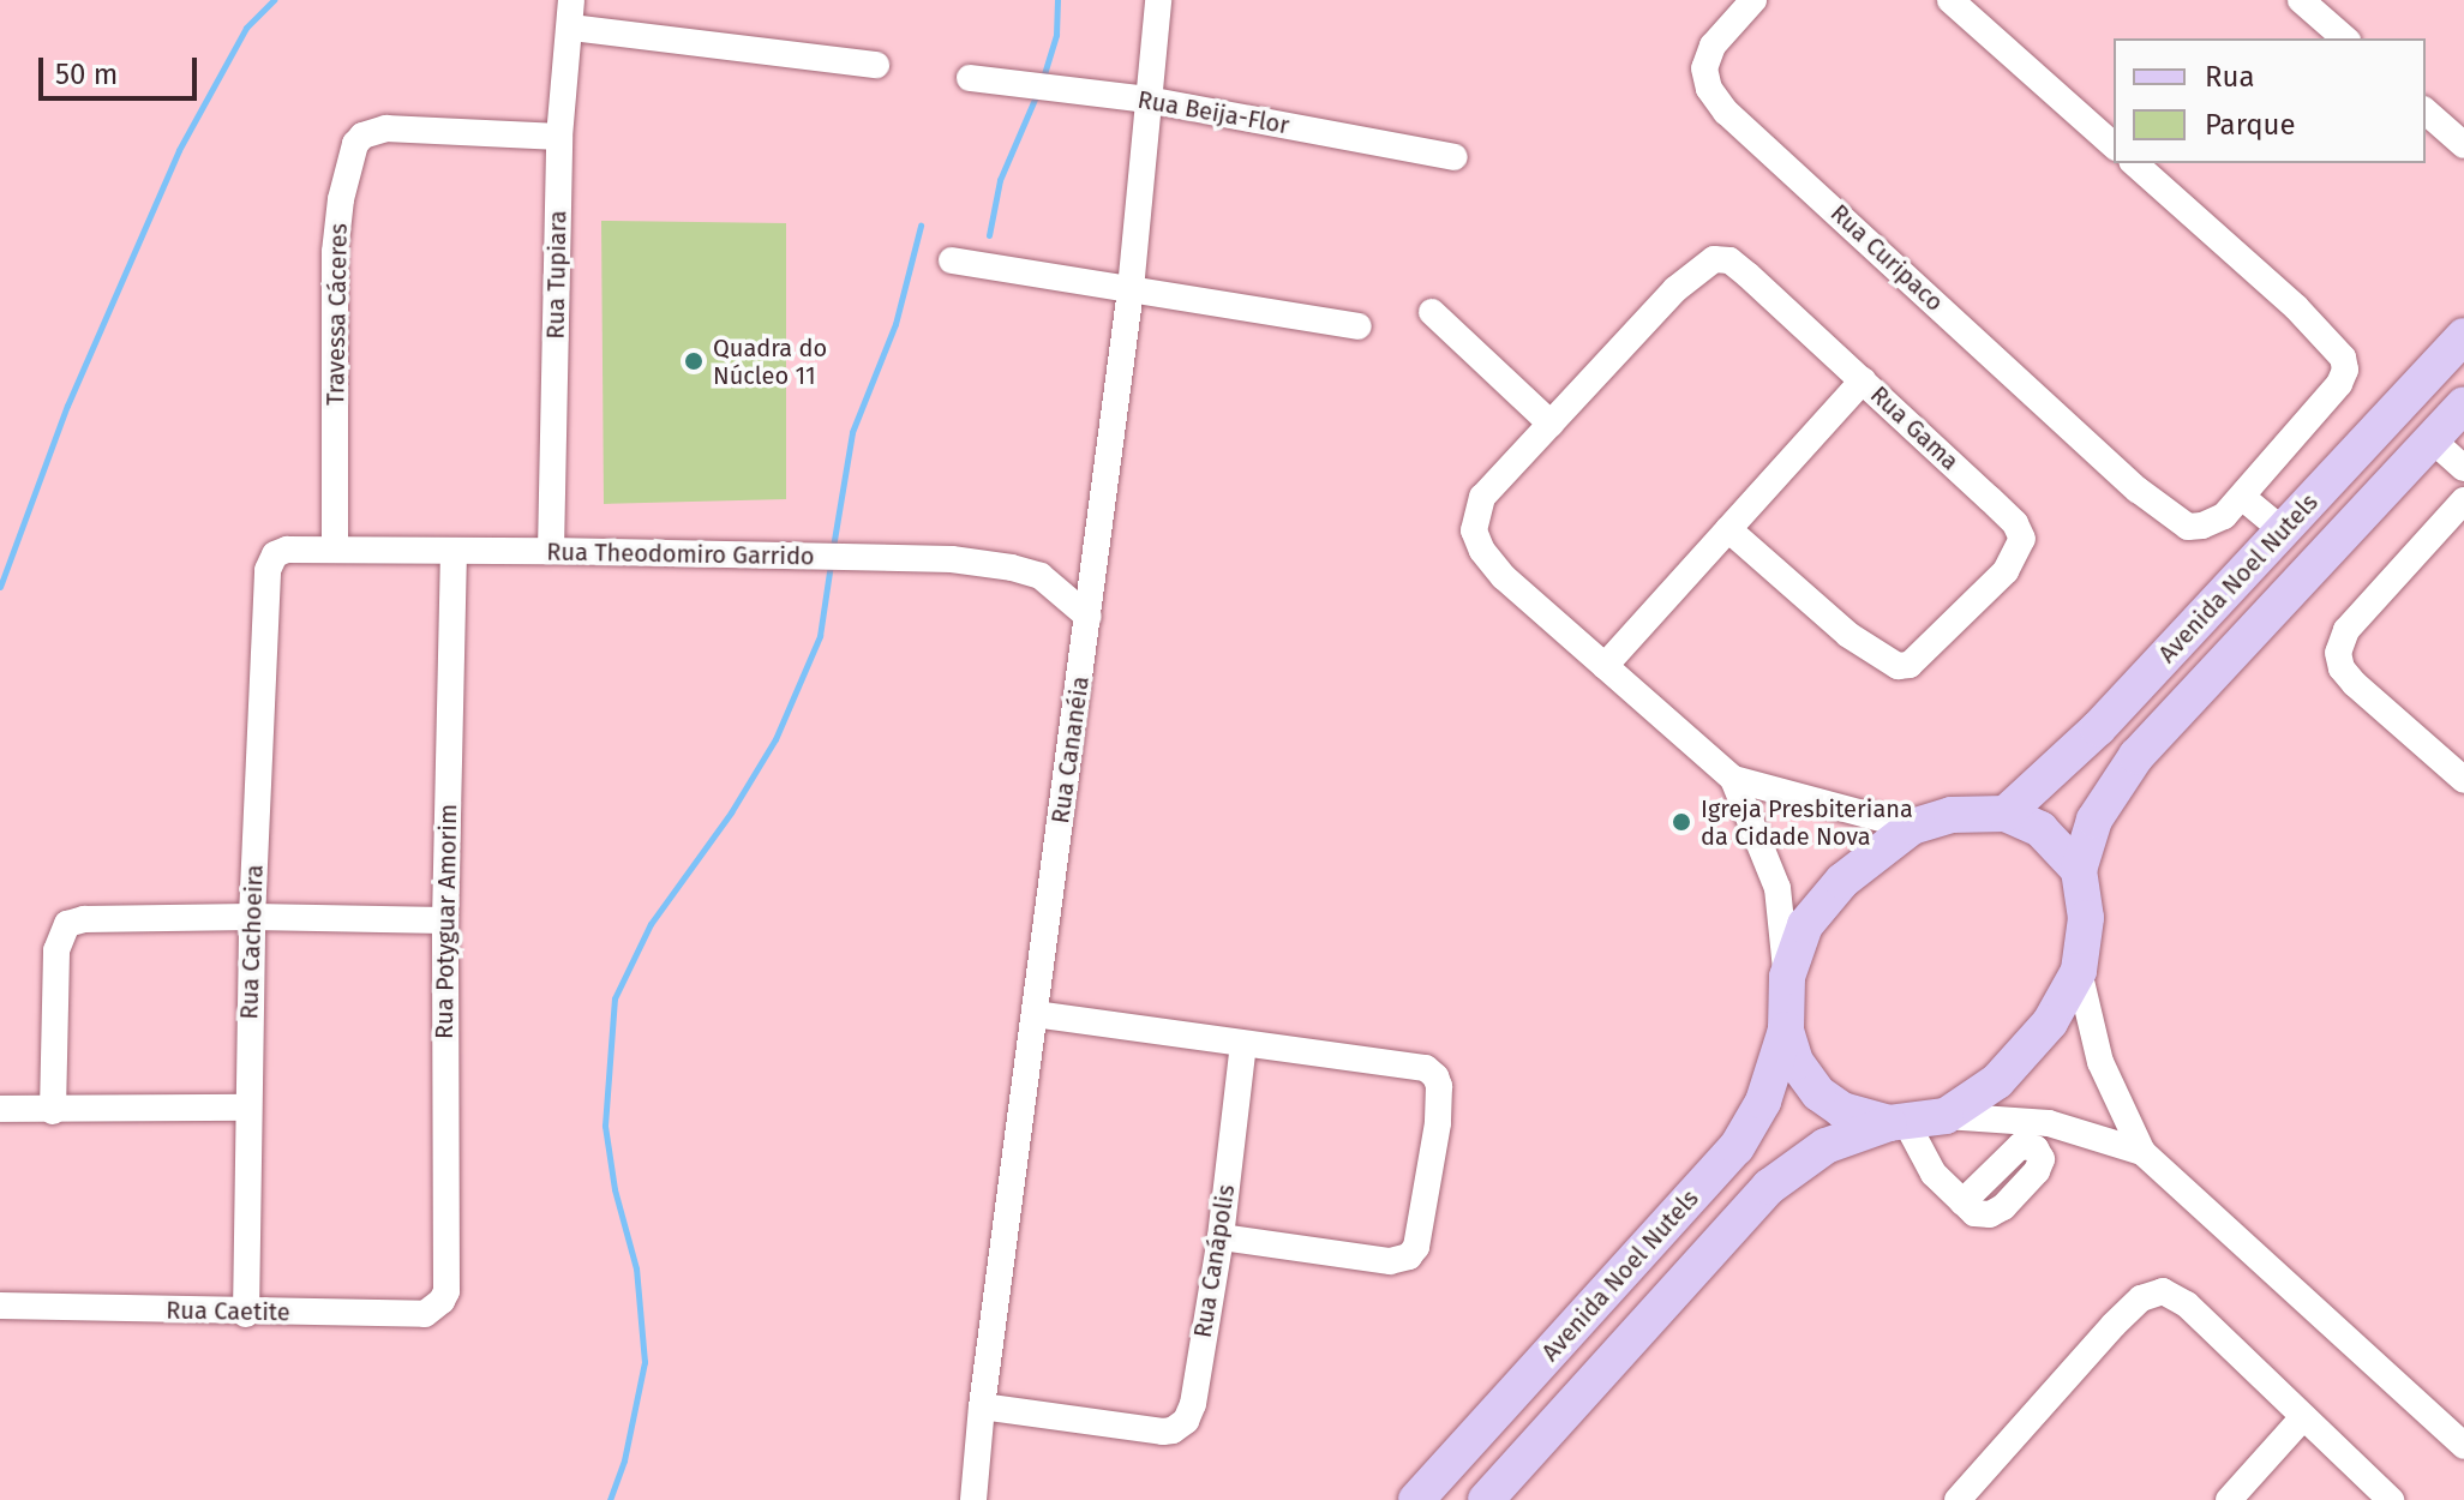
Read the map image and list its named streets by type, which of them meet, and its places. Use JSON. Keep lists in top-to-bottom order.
{
  "streets": {
    "main road": ["Avenida Noel Nutels"],
    "street": [
      "Rua Beija-Flor",
      "Rua Curipaco",
      "Rua Tupiara",
      "Travessa Cáceres",
      "Rua Gama",
      "Rua Theodomiro Garrido",
      "Rua Cananéia",
      "Rua Potyguar Amorim",
      "Rua Cachoeira",
      "Rua Canápolis",
      "Rua Caetite"
    ]
  },
  "crossings": [
    ["Rua Beija-Flor", "Rua Cananéia"],
    ["Rua Tupiara", "Travessa Cáceres"],
    ["Rua Tupiara", "Rua Theodomiro Garrido"],
    ["Travessa Cáceres", "Rua Theodomiro Garrido"],
    ["Rua Theodomiro Garrido", "Rua Cananéia"],
    ["Rua Theodomiro Garrido", "Rua Potyguar Amorim"],
    ["Rua Theodomiro Garrido", "Rua Cachoeira"],
    ["Rua Cananéia", "Rua Canápolis"],
    ["Rua Potyguar Amorim", "Rua Caetite"],
    ["Rua Cachoeira", "Rua Caetite"]
  ],
  "places": ["Quadra do Núcleo 11", "Igreja Presbiteriana da Cidade Nova"],
  "legend": ["Rua", "Parque"],
  "scale_bar": "50 m"
}
